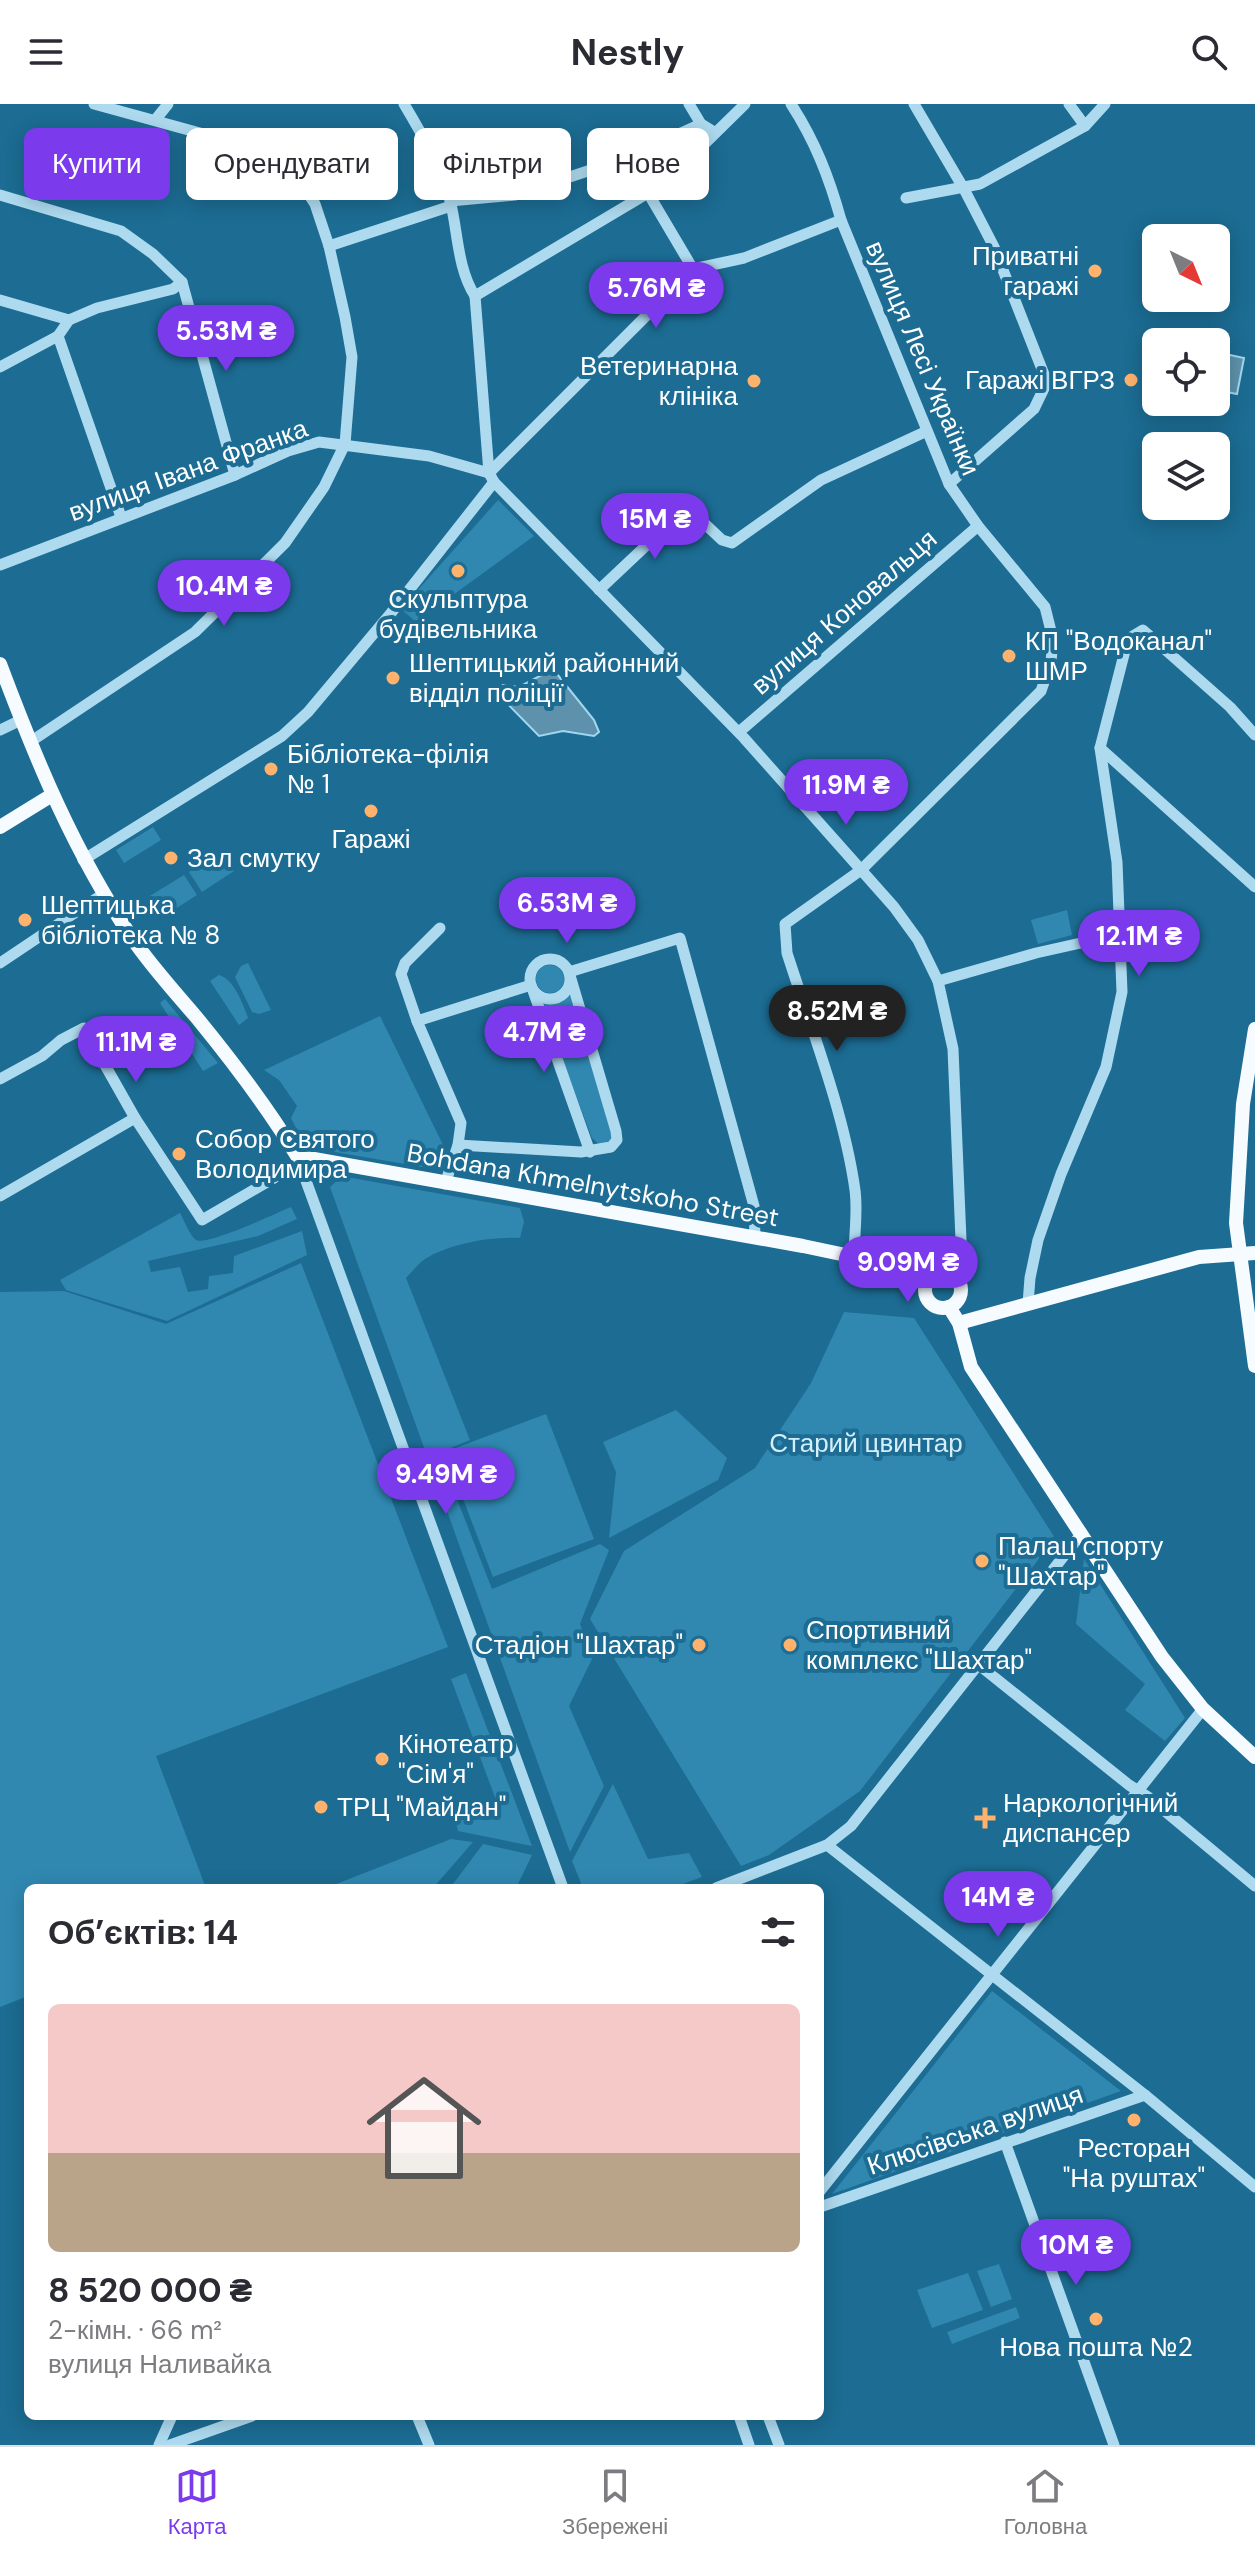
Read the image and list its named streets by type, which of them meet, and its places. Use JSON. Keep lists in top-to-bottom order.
{
  "streets": {
    "main road": ["Bohdana Khmelnytskoho Street"],
    "street": [
      "вулиця Лесі Українки",
      "вулиця Івана Франка",
      "вулиця Коновальця",
      "Клюсівська вулиця"
    ]
  },
  "crossings": [
    ["вулиця Лесі Українки", "вулиця Коновальця"],
    ["вулиця Лесі Українки", "Bohdana Khmelnytskoho Street"]
  ],
  "parks": ["Старий цвинтар"],
  "places": {
    "other": [
      "Приватні гаражі",
      "Гаражі ВГРЗ",
      "Ветеринарна клініка",
      "Скульптура будівельника",
      "КП \"Водоканал\" ШМР",
      "Шептицький районний відділ поліції",
      "Бiблiотека-фiлiя № 1",
      "Гаражі",
      "Зал смутку",
      "Шептицька бібліотека № 8",
      "Собор Святого Володимира",
      "Палац спорту \"Шахтар\"",
      "Стадіон \"Шахтар\"",
      "Спортивний комплекс \"Шахтар\"",
      "Кінотеатр \"Сім'я\"",
      "ТРЦ \"Майдан\"",
      "Ресторан \"На руштах\"",
      "Нова пошта №2"
    ],
    "health": ["Наркологічний диспансер"]
  },
  "north": "bottom right",
  "page": {
    "header": "Nestly",
    "chip": [
      "Купити",
      "Орендувати",
      "Фільтри",
      "Нове"
    ],
    "price": [
      "5.76M ₴",
      "5.53M ₴",
      "15M ₴",
      "10.4M ₴",
      "11.9M ₴",
      "6.53M ₴",
      "12.1M ₴",
      "8.52M ₴",
      "4.7M ₴",
      "11.1M ₴",
      "9.09M ₴",
      "9.49M ₴",
      "14M ₴",
      "10M ₴"
    ],
    "heading": "Об’єктів: 14",
    "list": [
      {
        "name": "8 520 000 ₴",
        "note": "2-кімн. · 66 m² · вулиця Наливайка"
      }
    ],
    "tabs": ["Карта", "Збережені", "Головна"]
  }
}
